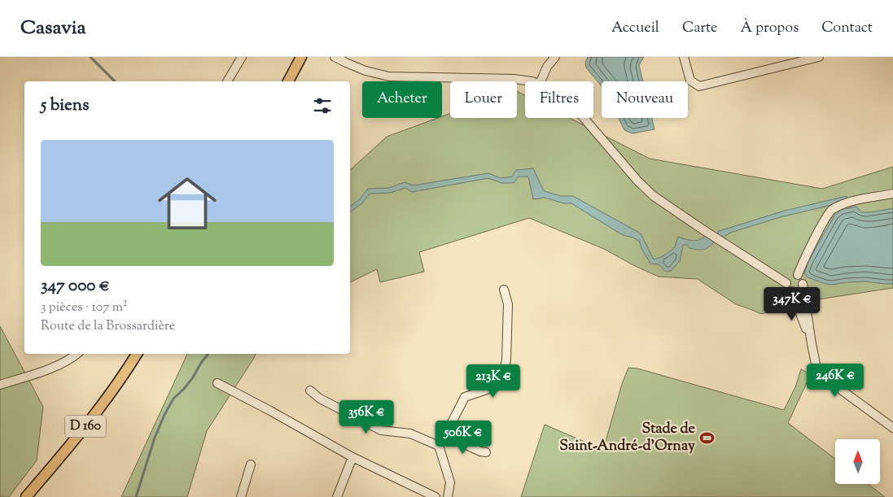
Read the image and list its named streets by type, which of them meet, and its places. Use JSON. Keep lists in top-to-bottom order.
{
  "streets": {
    "main road": ["D 160"]
  },
  "places": {
    "sports": ["Stade de Saint-André-d'Ornay"]
  },
  "north": "top",
  "page": {
    "header": "Casavia",
    "nav": [
      "Accueil",
      "Carte",
      "À propos",
      "Contact"
    ],
    "chip": [
      "Acheter",
      "Louer",
      "Filtres",
      "Nouveau"
    ],
    "heading": "5 biens",
    "list": [
      {
        "name": "347 000 €",
        "note": "3 pièces · 107 m² · Route de la Brossardière"
      }
    ],
    "price": [
      "347K €",
      "246K €",
      "213K €",
      "356K €",
      "506K €"
    ]
  }
}
